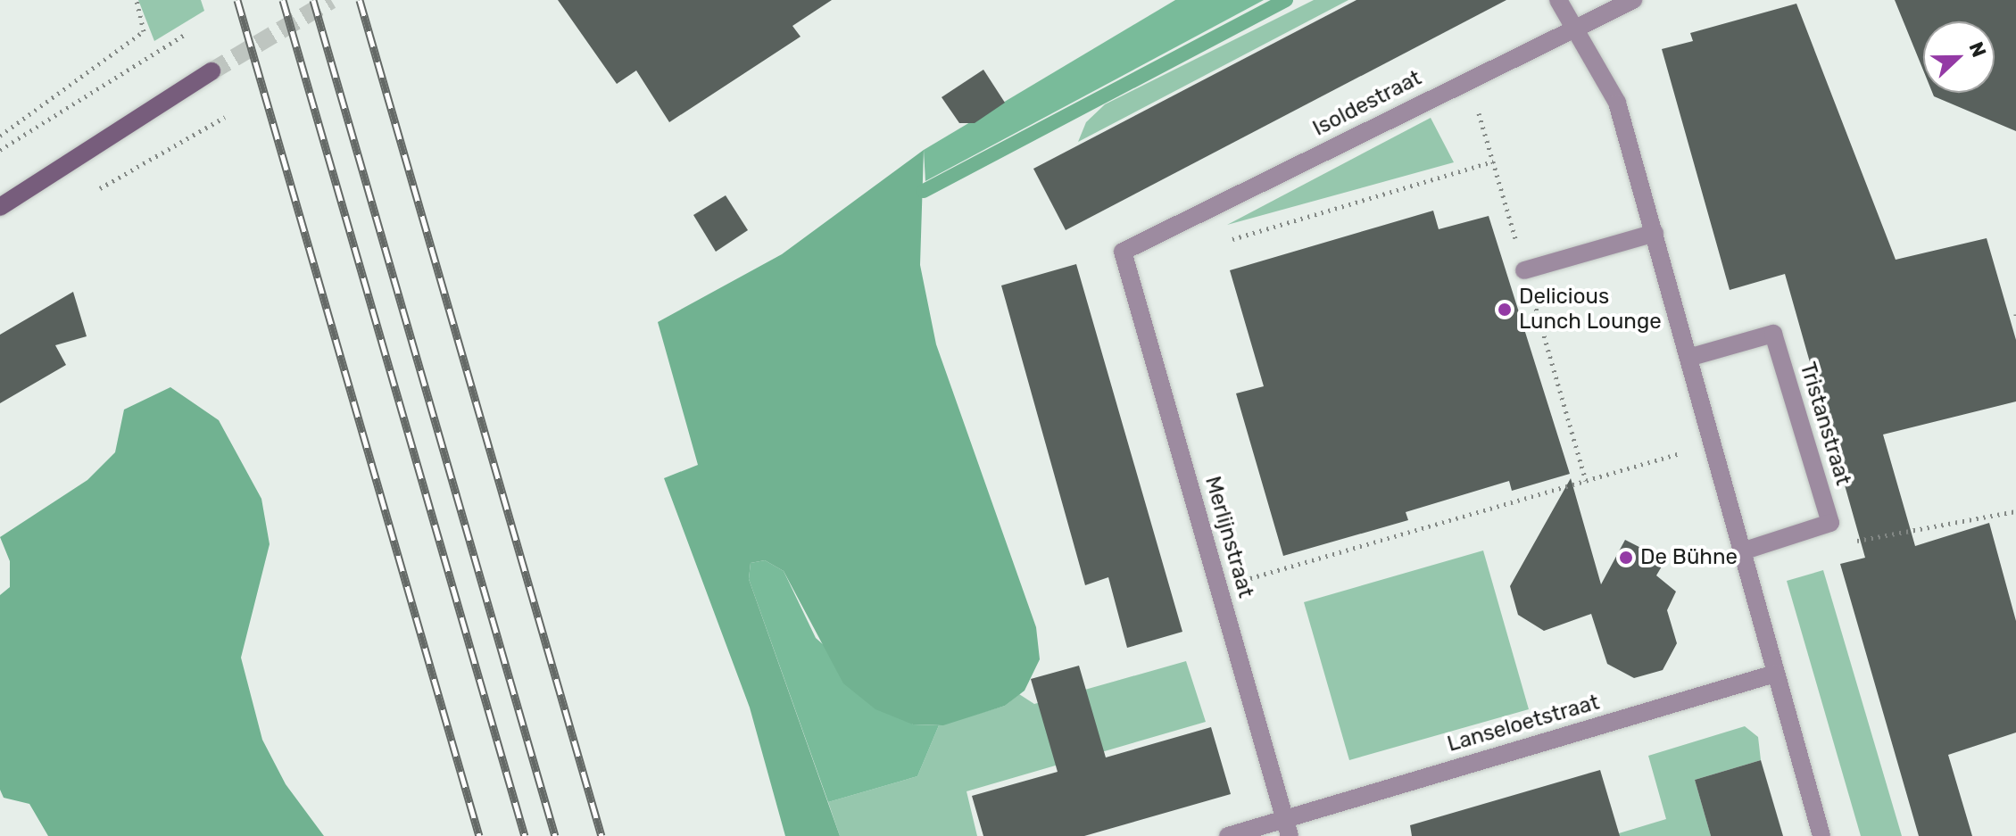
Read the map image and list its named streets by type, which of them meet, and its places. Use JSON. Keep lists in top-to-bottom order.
{
  "streets": {
    "street": [
      "Isoldestraat",
      "Tristanstraat",
      "Merlijnstraat",
      "Lanseloetstraat"
    ]
  },
  "crossings": [
    ["Isoldestraat", "Merlijnstraat"],
    ["Merlijnstraat", "Lanseloetstraat"]
  ],
  "places": ["Delicious Lunch Lounge", "De Bühne"],
  "north": "right"
}
